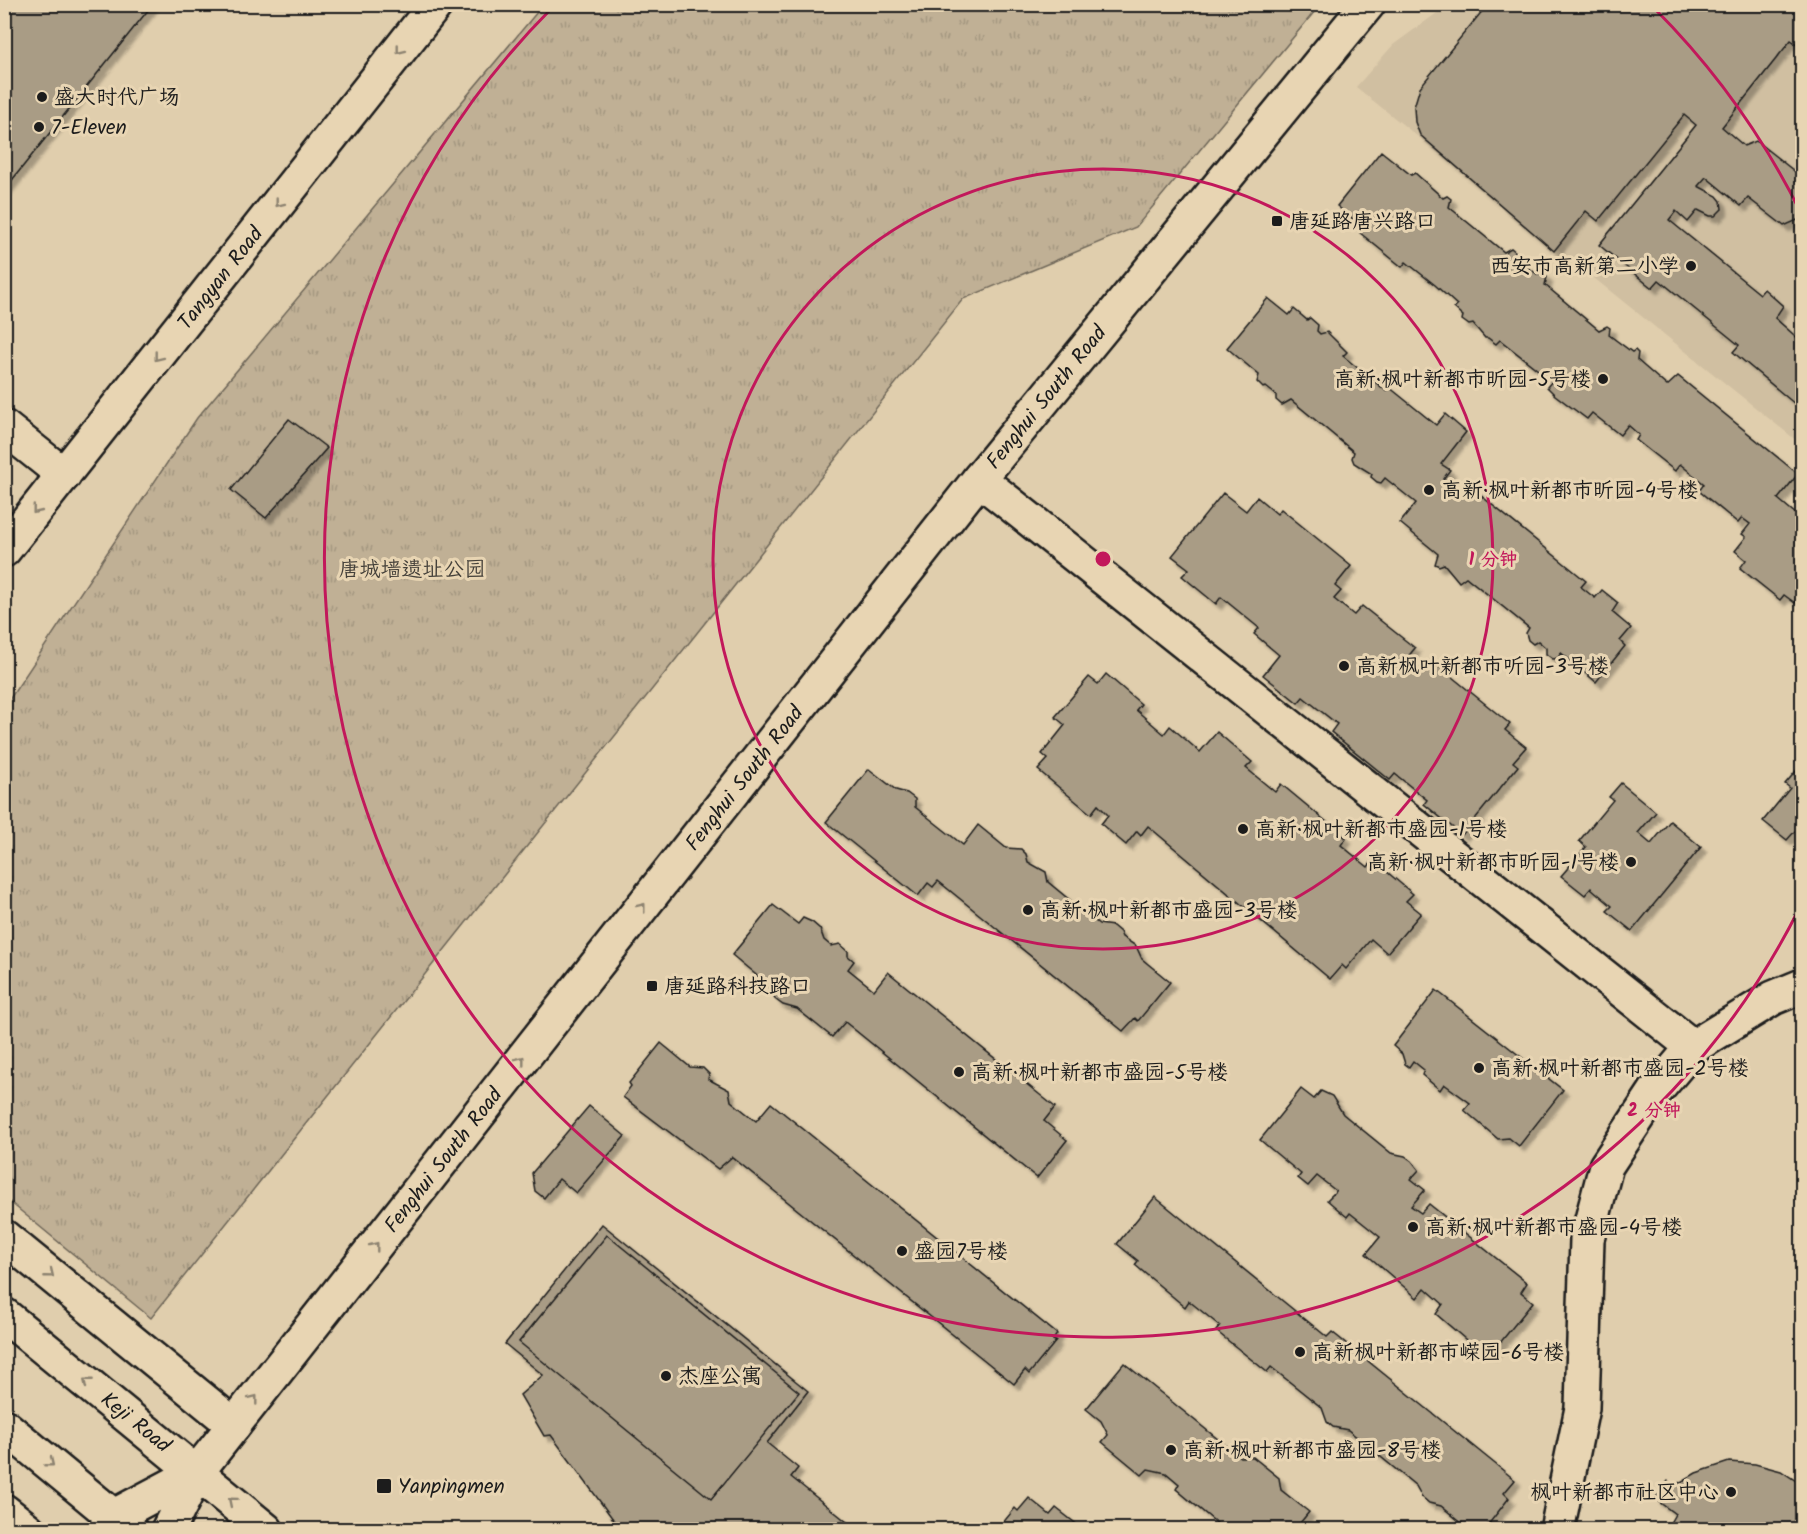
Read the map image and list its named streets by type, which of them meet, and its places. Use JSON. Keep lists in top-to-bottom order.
{
  "streets": {
    "main road": ["Tangyan Road", "Fenghui South Road", "Keji Road"]
  },
  "crossings": [
    ["Fenghui South Road", "Keji Road"]
  ],
  "one_way": ["Tangyan Road", "Fenghui South Road"],
  "parks": ["唐城墙遗址公园"],
  "places": {
    "other": [
      "盛大时代广场",
      "7-Eleven",
      "西安市高新第二小学",
      "高新·枫叶新都市昕园-5号楼",
      "高新·枫叶新都市昕园-4号楼",
      "高新枫叶新都市听园-3号楼",
      "高新·枫叶新都市盛园-1号楼",
      "高新·枫叶新都市昕园-1号楼",
      "高新·枫叶新都市盛园-3号楼",
      "高新·枫叶新都市盛园-2号楼",
      "高新·枫叶新都市盛园-5号楼",
      "高新·枫叶新都市盛园-4号楼",
      "盛园7号楼",
      "高新枫叶新都市嵘园-6号楼",
      "杰座公寓",
      "高新·枫叶新都市盛园-8号楼",
      "枫叶新都市社区中心"
    ],
    "transit": ["唐延路唐兴路口", "唐延路科技路口", "Yanpingmen"]
  },
  "rings": ["1 分钟", "2 分钟"]
}
